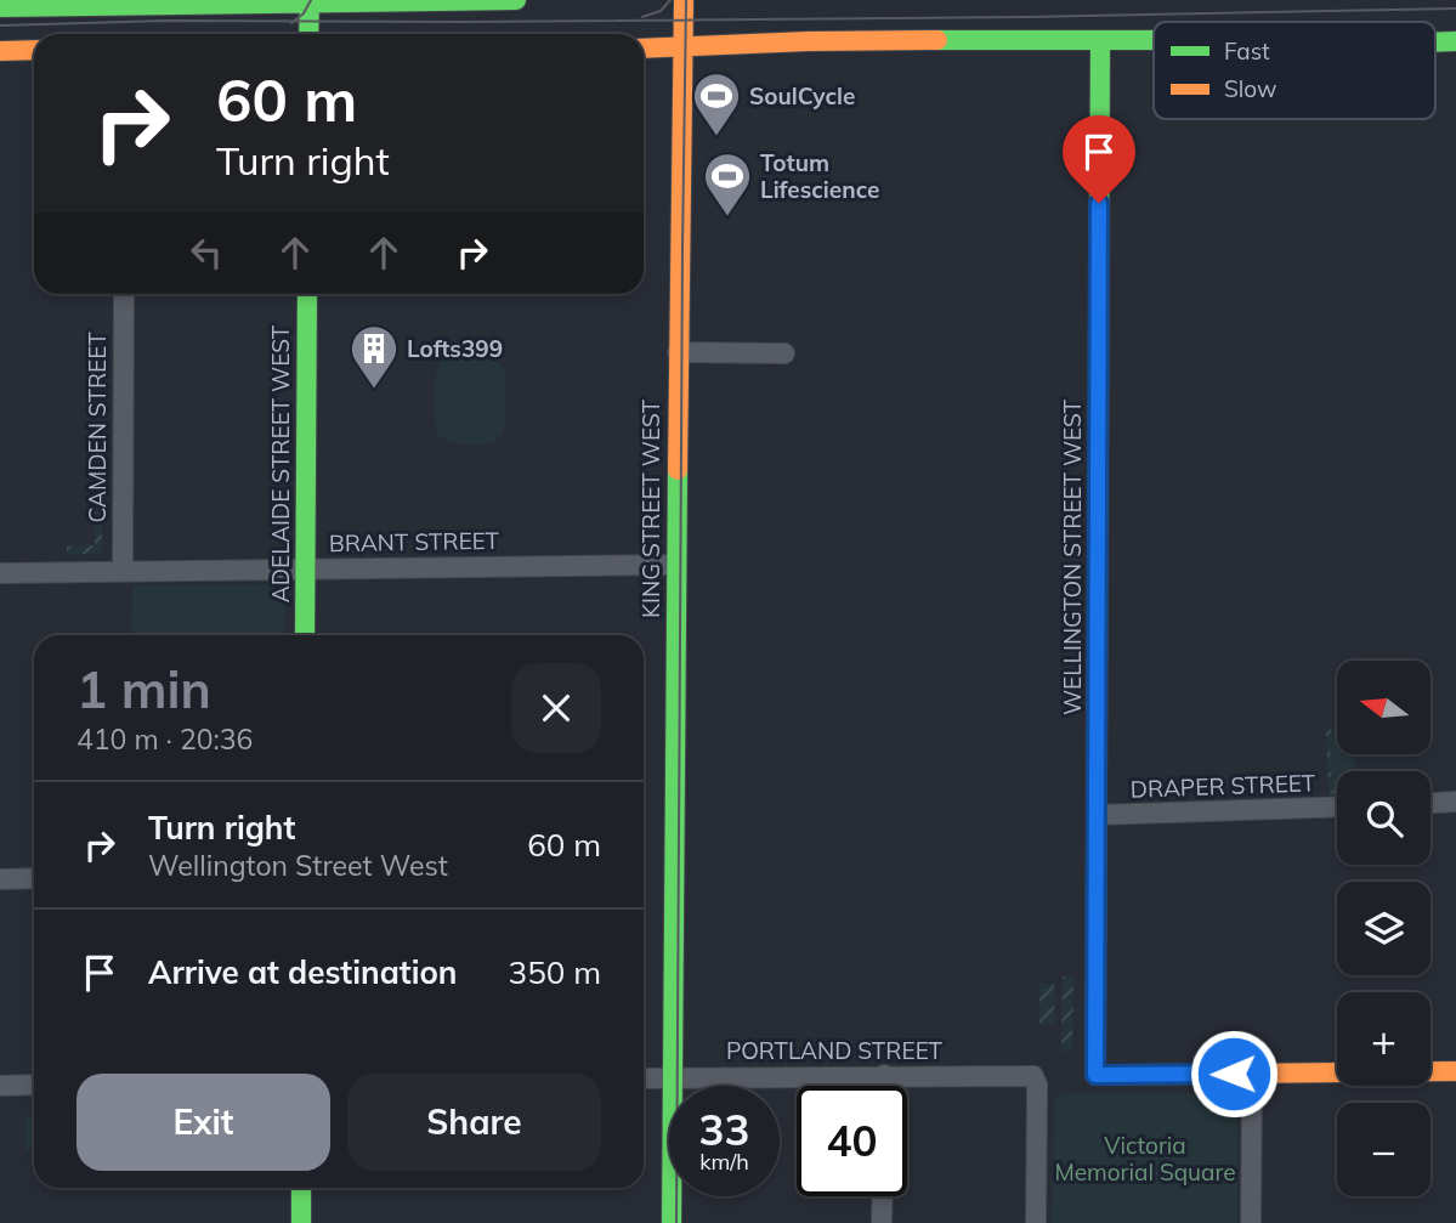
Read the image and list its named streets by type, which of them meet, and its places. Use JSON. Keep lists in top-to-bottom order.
{
  "streets": {
    "main road": ["ADELAIDE STREET WEST", "KING STREET WEST", "WELLINGTON STREET WEST"],
    "street": [
      "CAMDEN STREET",
      "BRANT STREET",
      "DRAPER STREET",
      "PORTLAND STREET"
    ]
  },
  "crossings": [
    ["CAMDEN STREET", "BRANT STREET"],
    ["ADELAIDE STREET WEST", "BRANT STREET"],
    ["KING STREET WEST", "BRANT STREET"],
    ["KING STREET WEST", "PORTLAND STREET"],
    ["WELLINGTON STREET WEST", "DRAPER STREET"]
  ],
  "parks": ["Victoria Memorial Square"],
  "places": {
    "sports": ["SoulCycle", "Totum Lifescience"],
    "building": ["Lofts399"]
  },
  "legend": ["Fast", "Slow"],
  "north": "left",
  "page": {
    "turn": ["60 m", "Turn right"],
    "heading": ["1 min", "410 m · 20:36"],
    "map_buttons": ["+", "−"],
    "list": [
      {
        "name": "Turn right",
        "note": "Wellington Street West",
        "value": "60 m"
      },
      {
        "name": "Arrive at destination",
        "value": "350 m"
      }
    ],
    "buttons": ["Exit", "Share"],
    "speed": "33 km/h",
    "limit": "40"
  }
}
